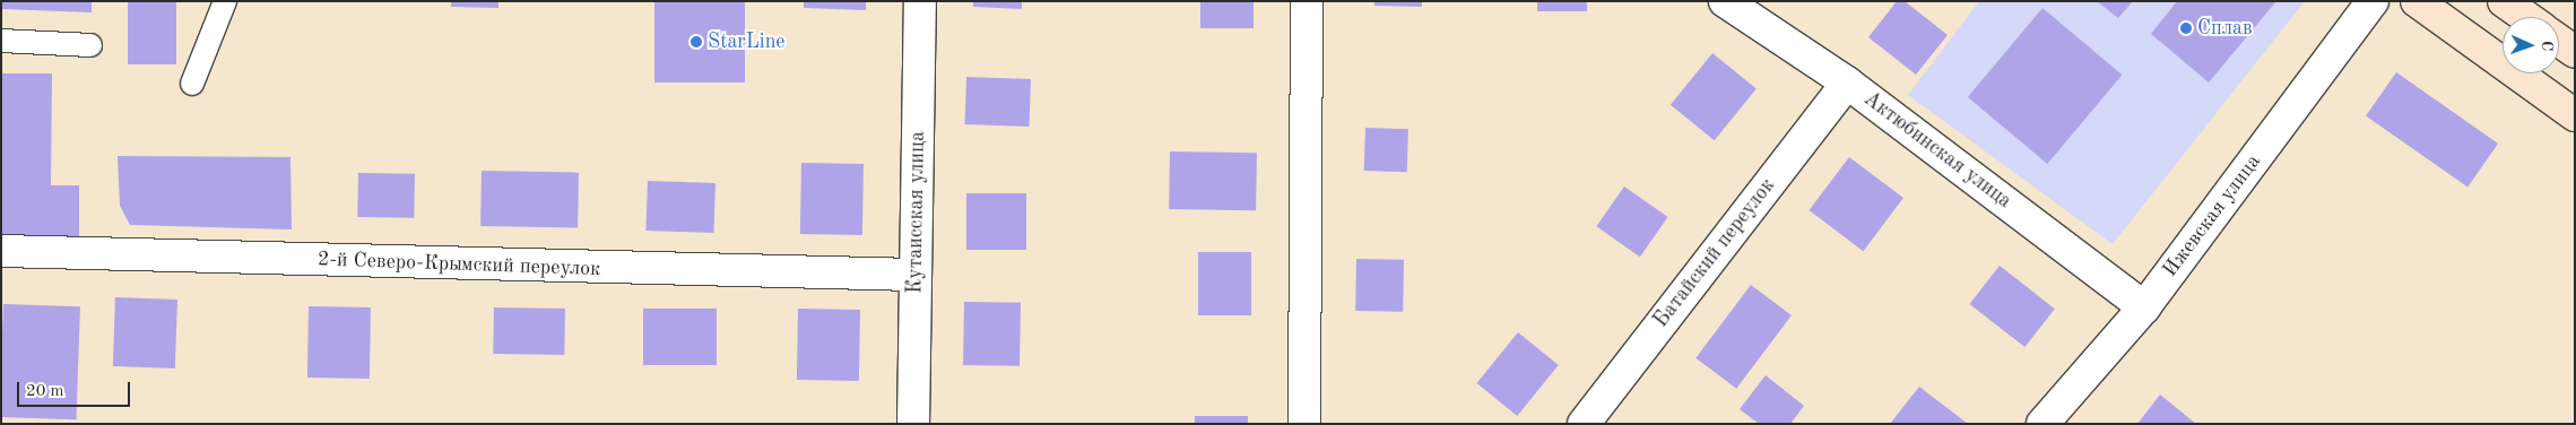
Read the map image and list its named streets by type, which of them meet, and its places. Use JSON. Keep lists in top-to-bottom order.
{
  "streets": {
    "street": [
      "Актюбинская улица",
      "Кутаисская улица",
      "Ижевская улица",
      "Батайский переулок",
      "2-й Северо-Крымский переулок"
    ]
  },
  "crossings": [
    ["Актюбинская улица", "Ижевская улица"],
    ["Актюбинская улица", "Батайский переулок"],
    ["Кутаисская улица", "2-й Северо-Крымский переулок"]
  ],
  "places": ["Сплав", "StarLine"],
  "scale_bar": "20 m",
  "north": "right"
}
